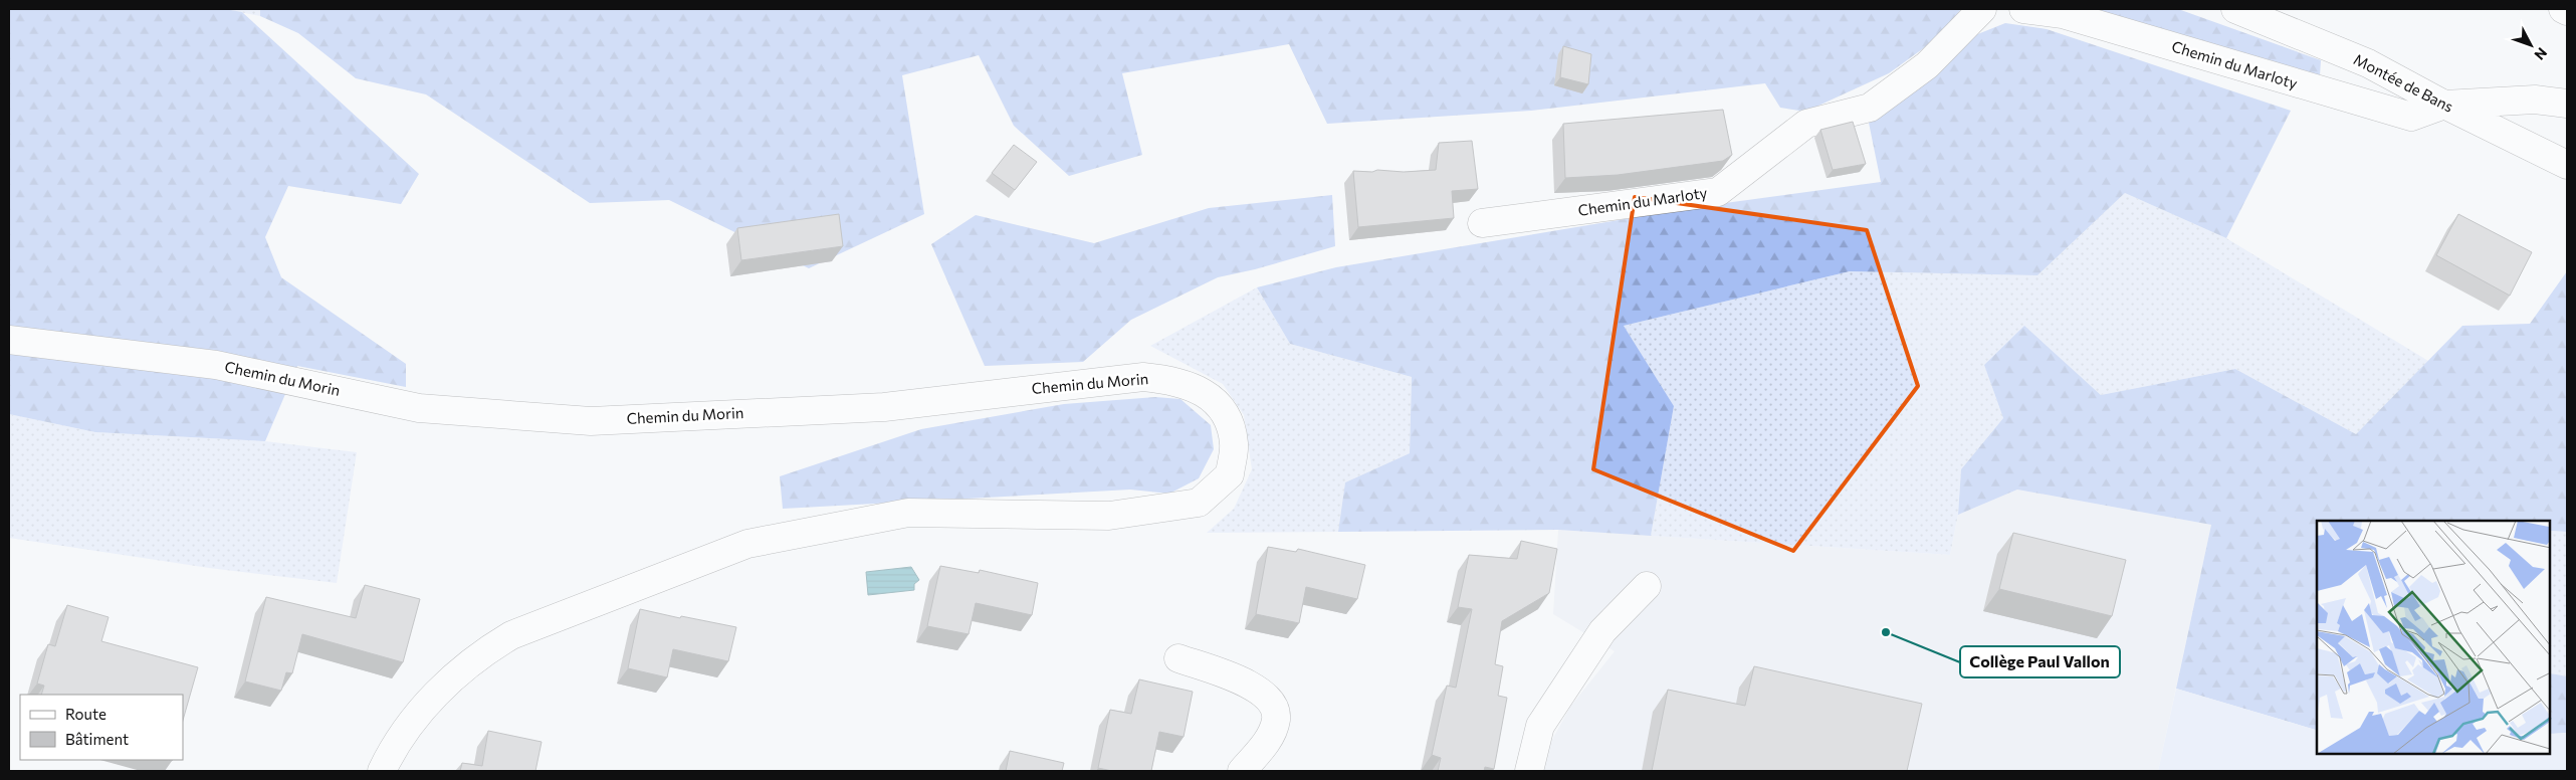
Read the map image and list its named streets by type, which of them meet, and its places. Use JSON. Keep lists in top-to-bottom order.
{
  "streets": {
    "street": ["Chemin du Marloty", "Montée de Bans", "Chemin du Morin"]
  },
  "crossings": [
    ["Chemin du Marloty", "Montée de Bans"]
  ],
  "places": ["Collège Paul Vallon"],
  "legend": ["Route", "Bâtiment"],
  "north": "bottom right"
}
